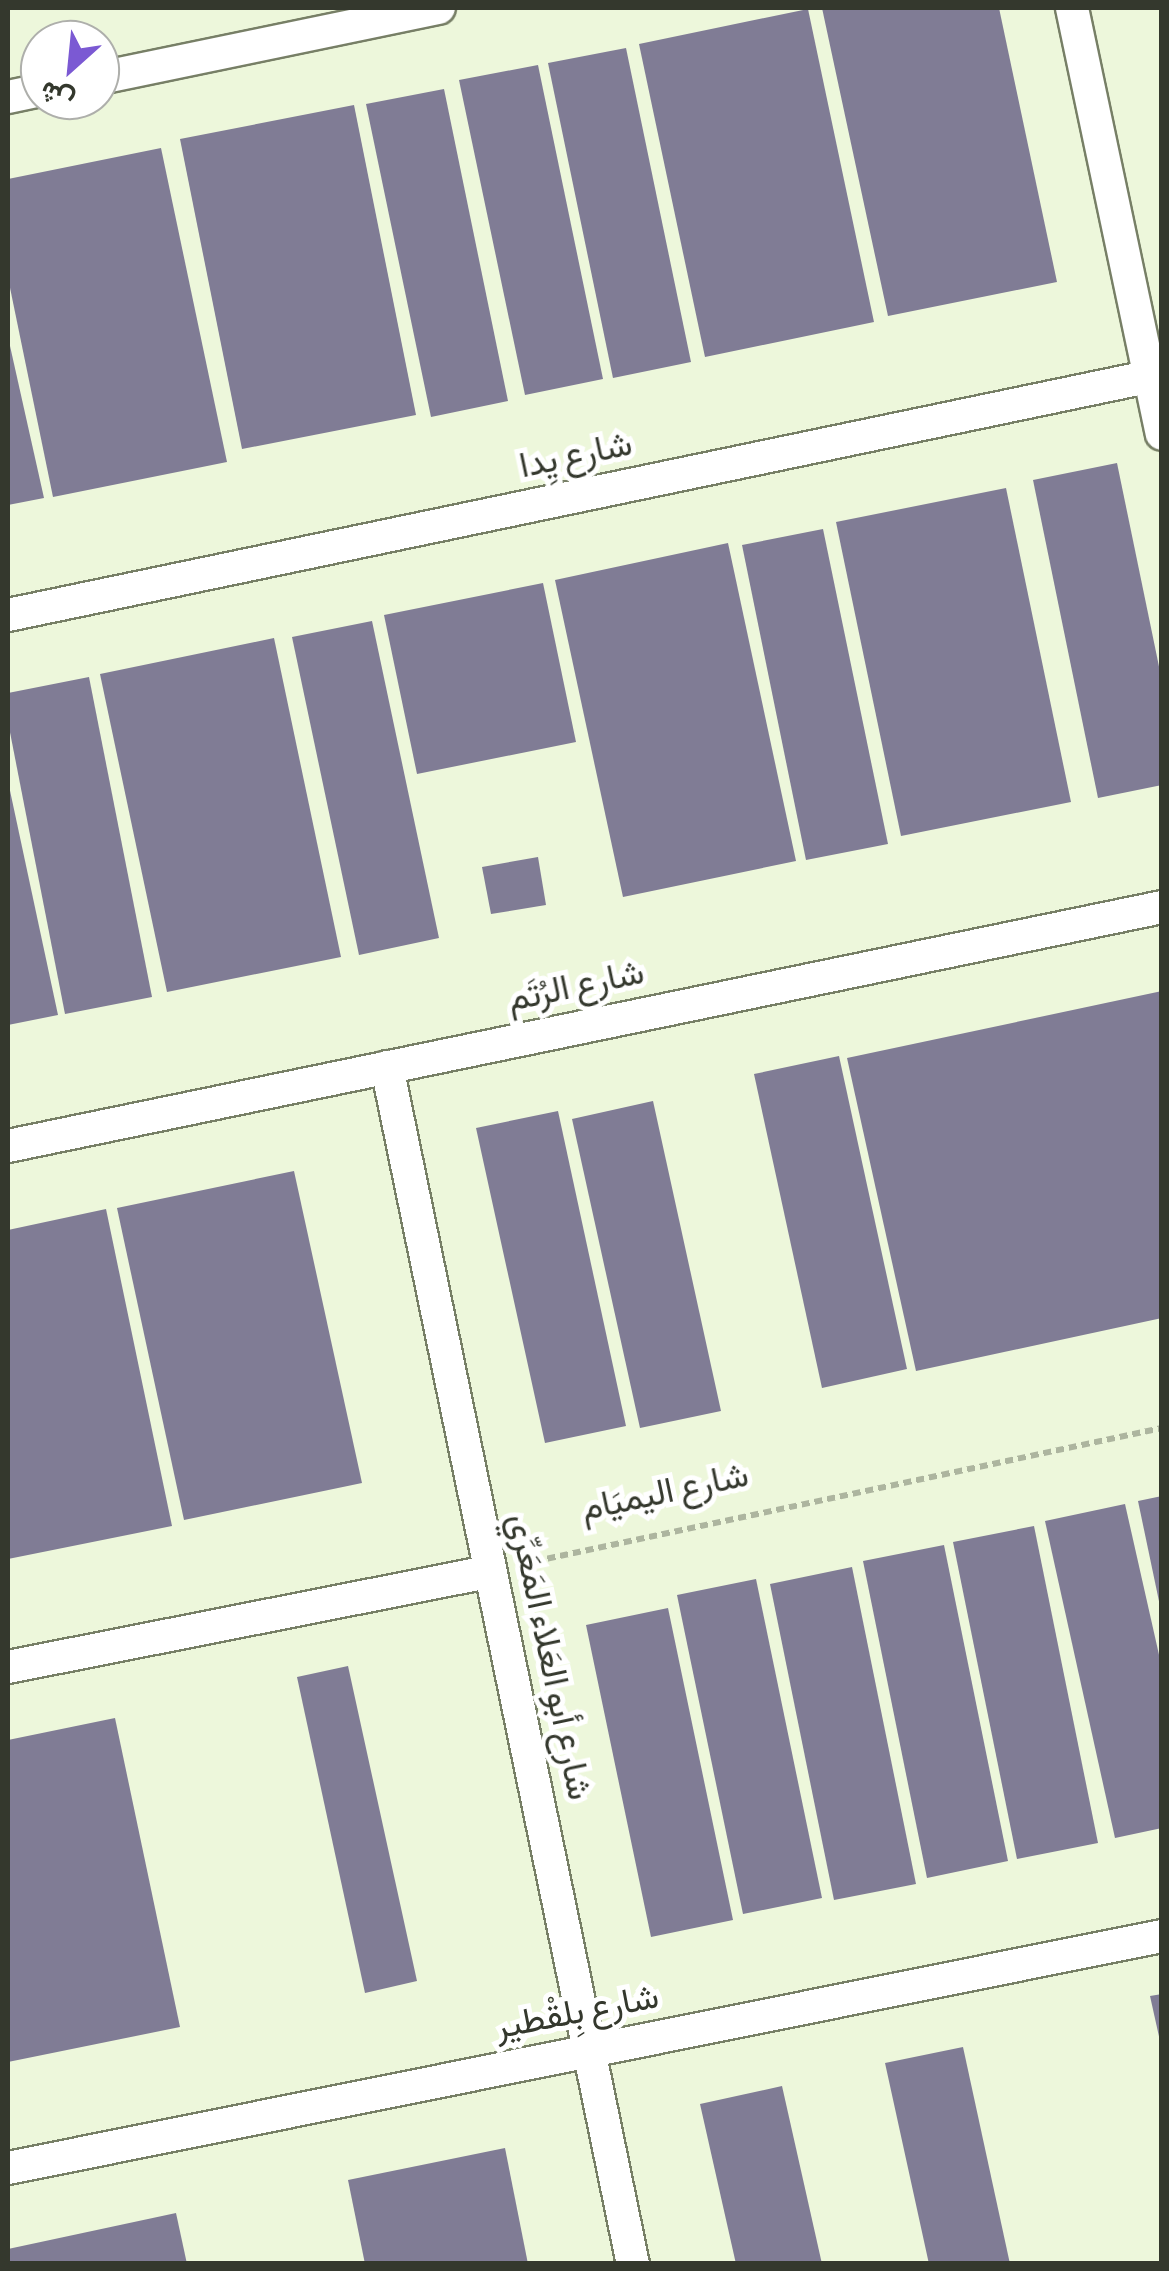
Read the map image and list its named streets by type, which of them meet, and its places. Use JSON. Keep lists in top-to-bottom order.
{
  "streets": {
    "street": [
      "شارع يِدا",
      "شارع الرُتَم",
      "شارع أبو العَلاء المَعَرِّي",
      "شارع بِلقْطير"
    ],
    "path": ["شارع اليميَام"]
  },
  "crossings": [
    ["شارع الرُتَم", "شارع أبو العَلاء المَعَرِّي"],
    ["شارع اليميَام", "شارع أبو العَلاء المَعَرِّي"],
    ["شارع أبو العَلاء المَعَرِّي", "شارع بِلقْطير"]
  ],
  "north": "bottom left"
}
